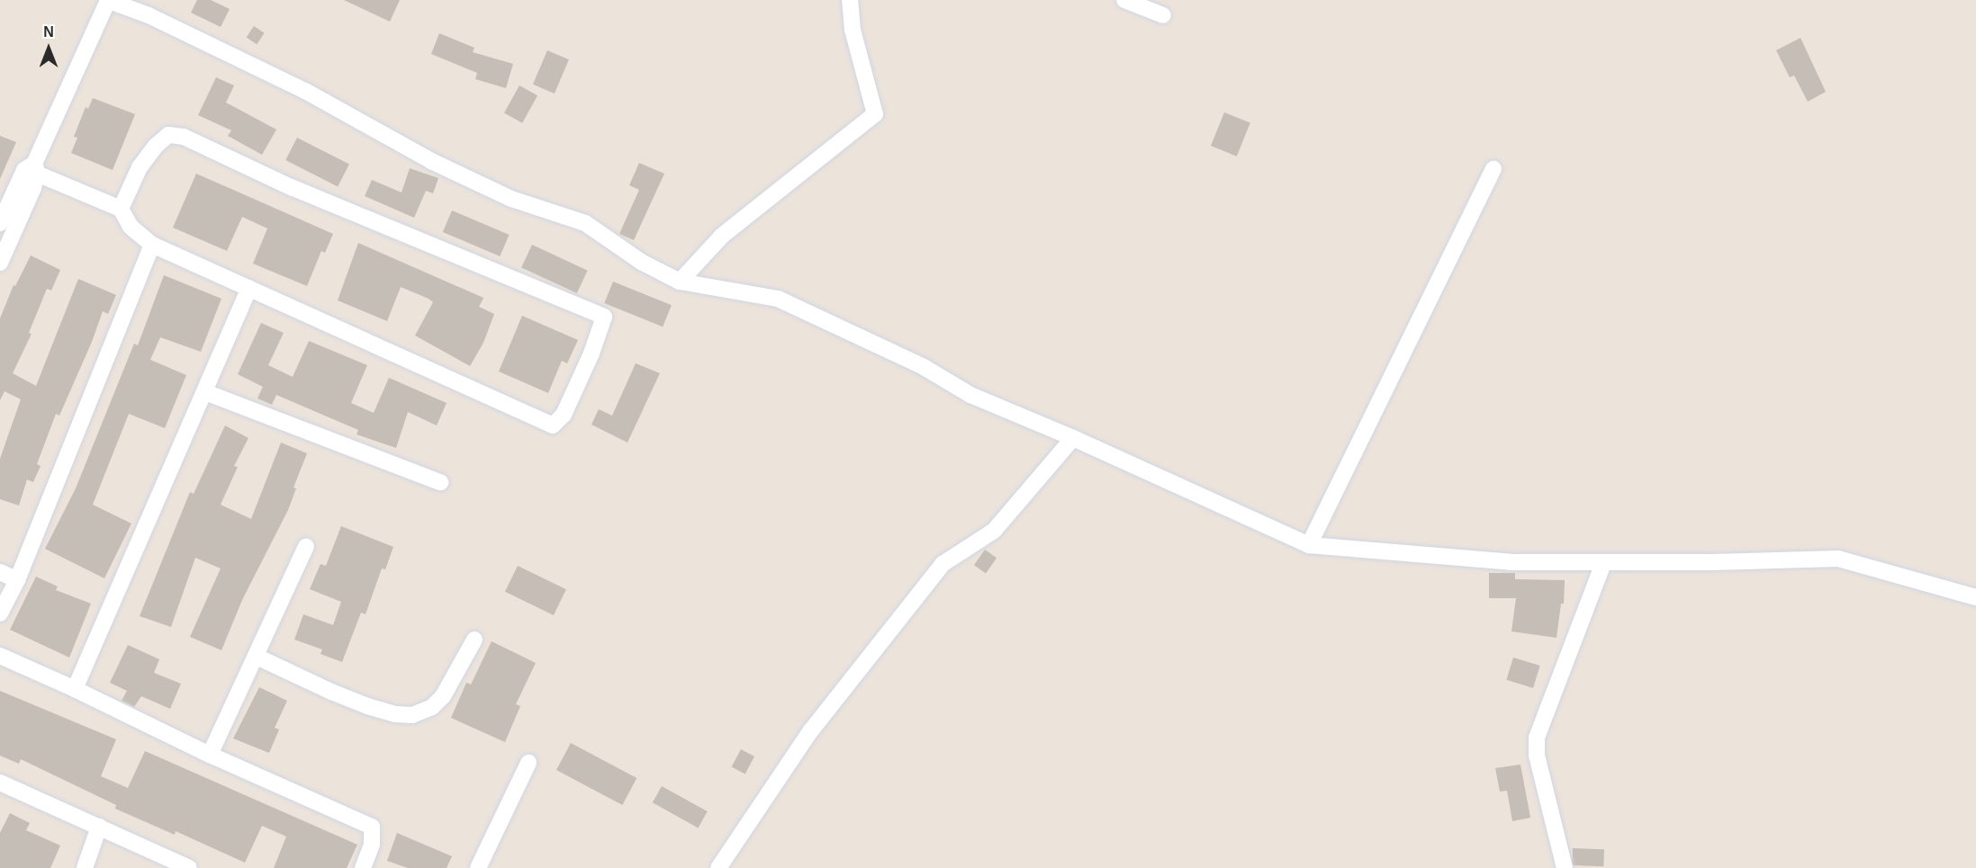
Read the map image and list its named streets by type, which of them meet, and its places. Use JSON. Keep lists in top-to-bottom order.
{
  "north": "top"
}
